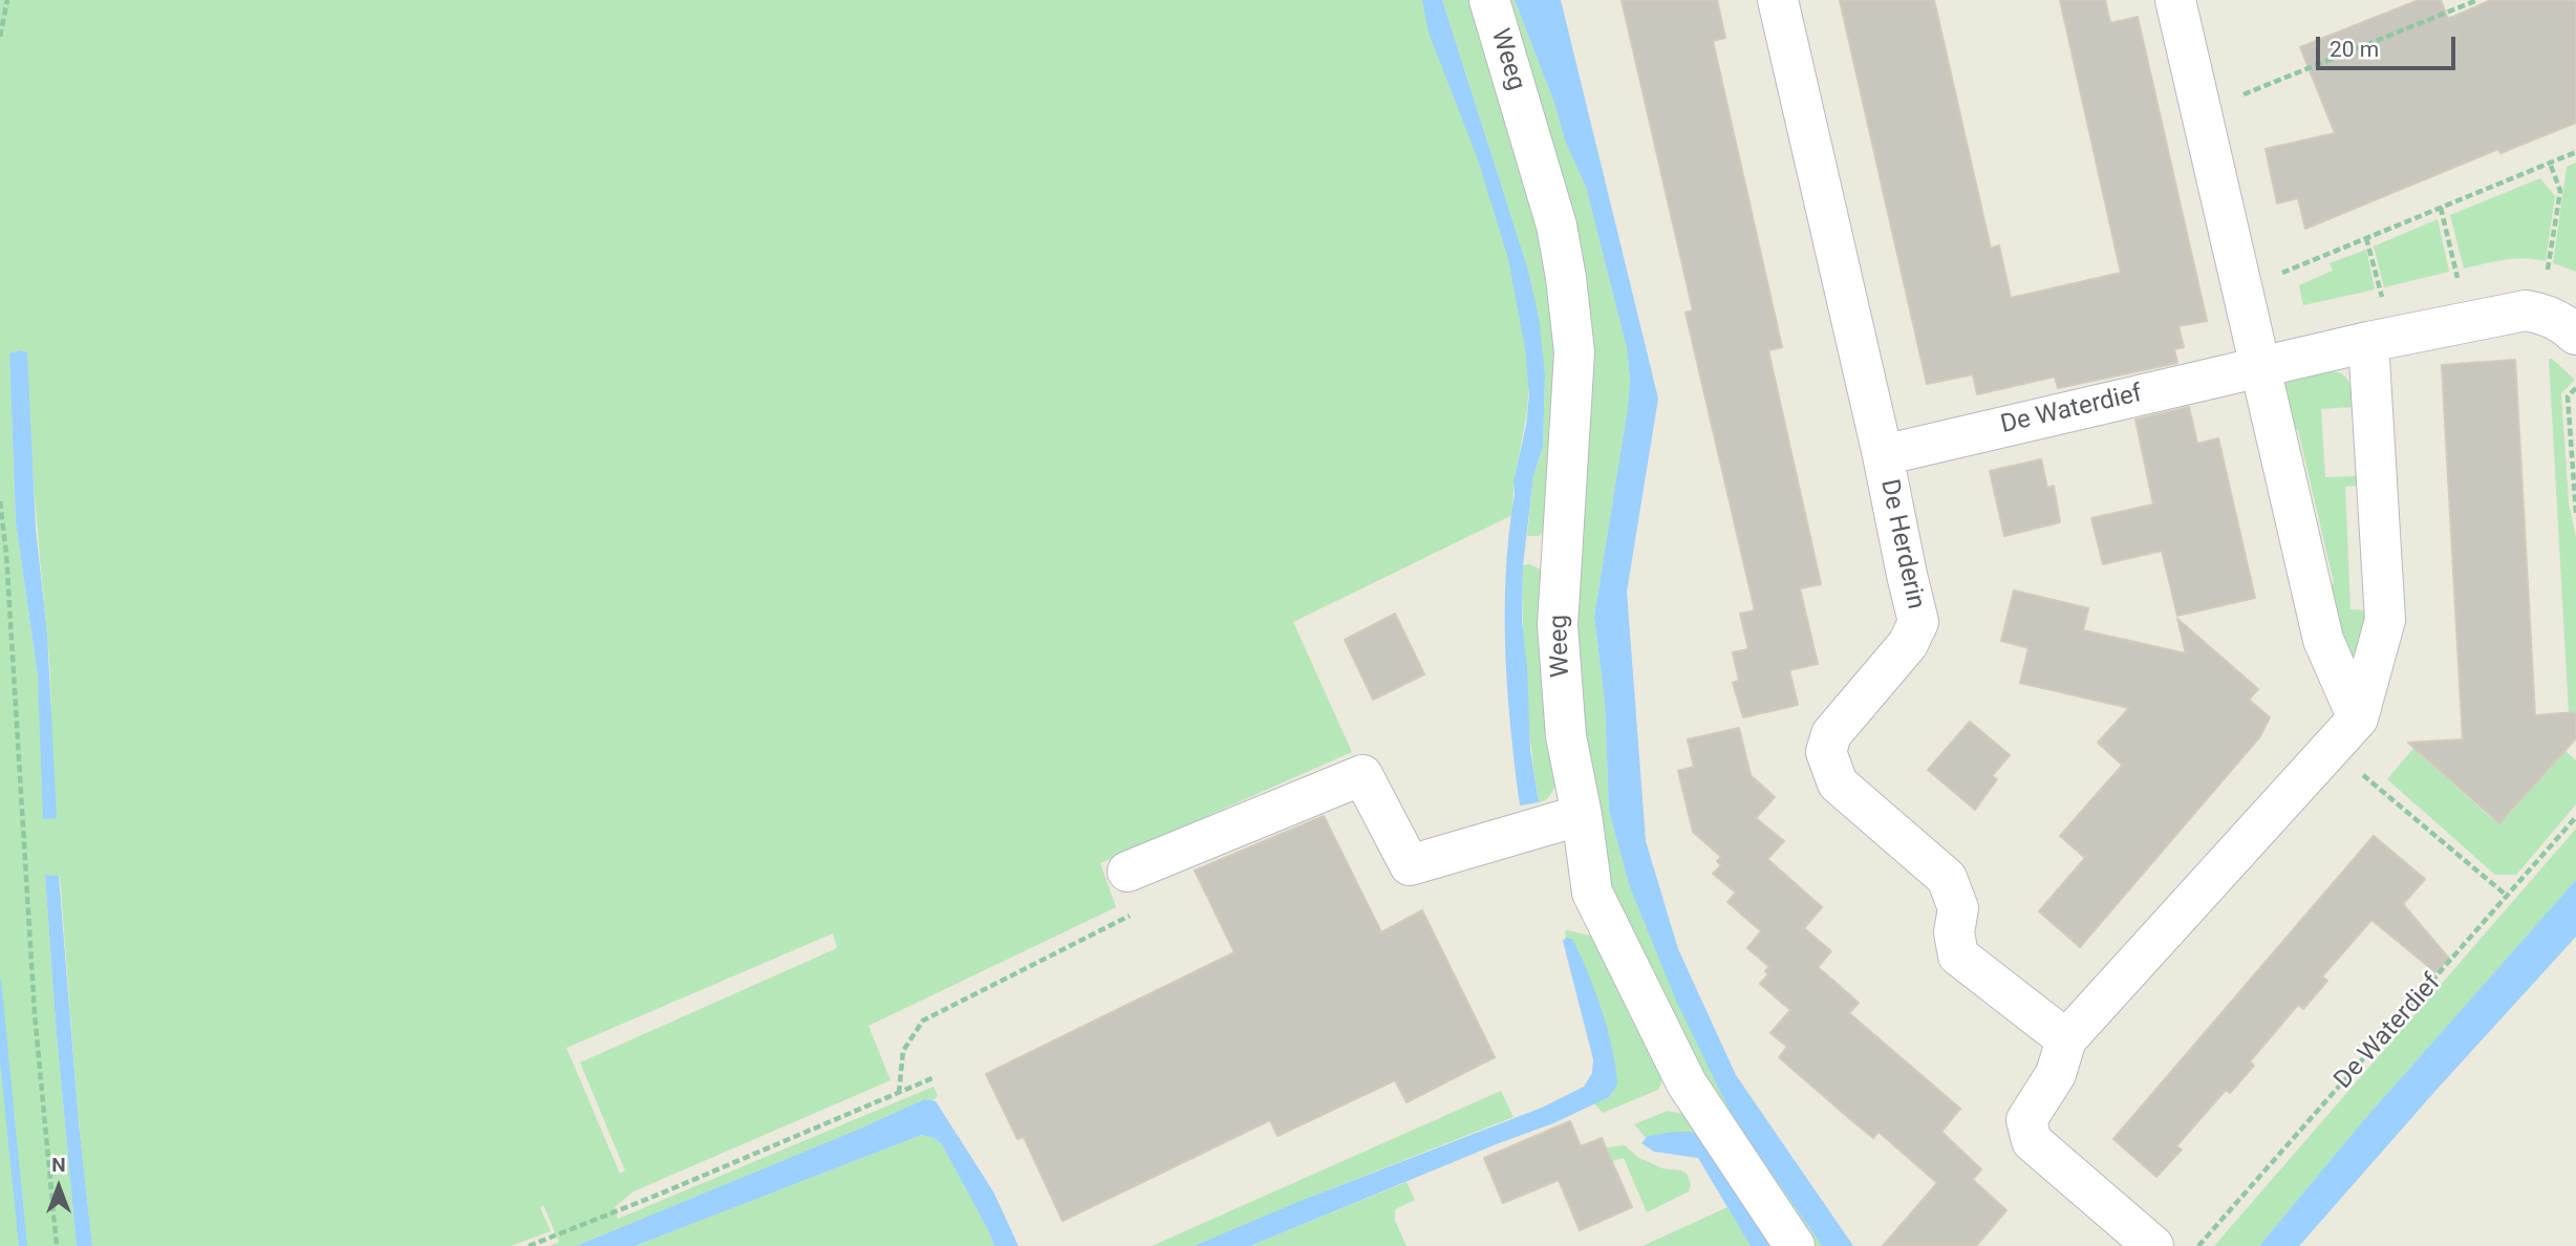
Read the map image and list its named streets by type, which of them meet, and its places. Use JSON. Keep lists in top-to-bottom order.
{
  "streets": {
    "street": ["Weeg", "De Waterdief", "De Herderin"]
  },
  "crossings": [
    ["De Waterdief", "De Herderin"]
  ],
  "scale_bar": "20 m",
  "north": "top"
}
